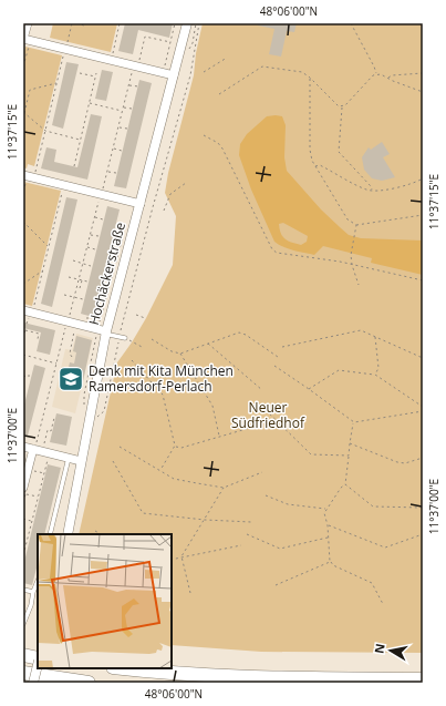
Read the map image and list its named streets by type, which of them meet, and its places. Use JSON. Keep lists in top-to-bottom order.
{
  "streets": {
    "street": ["Hochäckerstraße"]
  },
  "parks": ["Neuer Südfriedhof"],
  "places": {
    "school or university": ["Denk mit Kita München Ramersdorf-Perlach"]
  },
  "north": "left",
  "coordinates": ["48°06'00\"N", "11°37'15\"E", "11°37'00\"E"]
}
